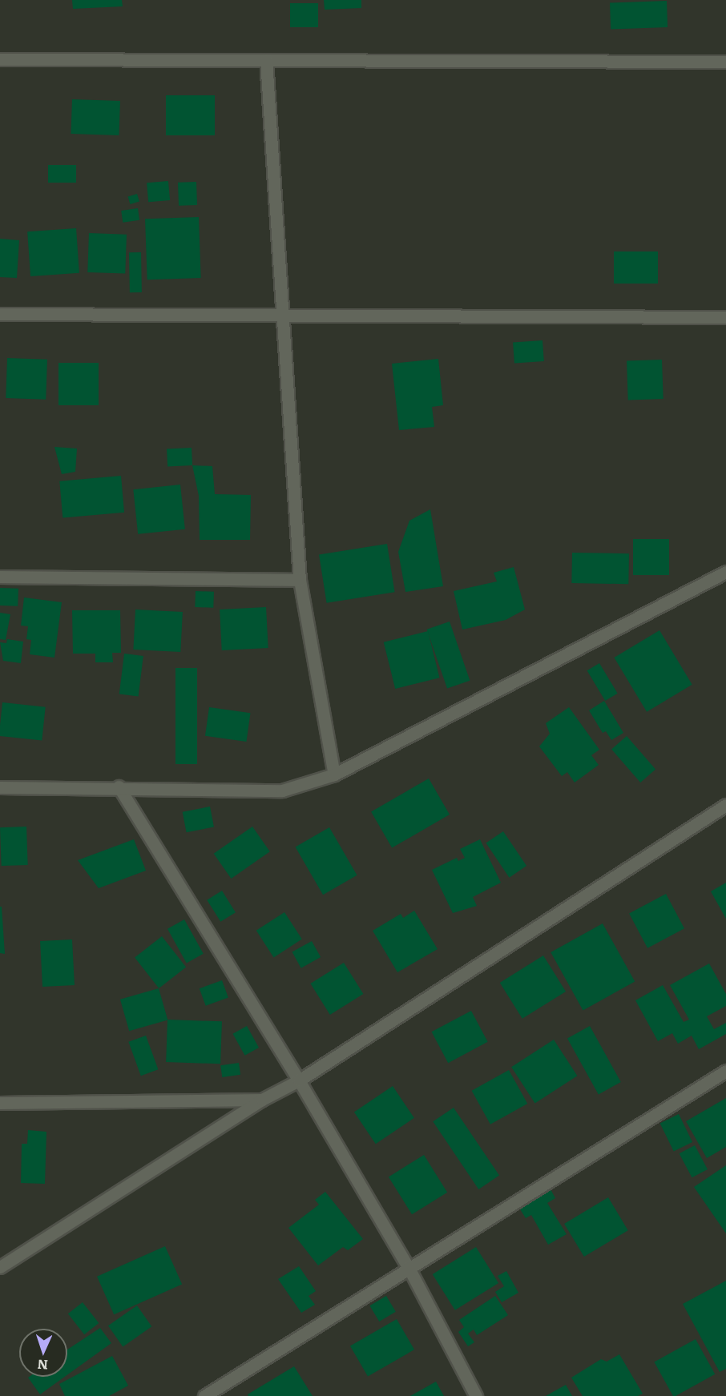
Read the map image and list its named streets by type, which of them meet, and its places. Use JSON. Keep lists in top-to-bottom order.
{
  "north": "bottom"
}
